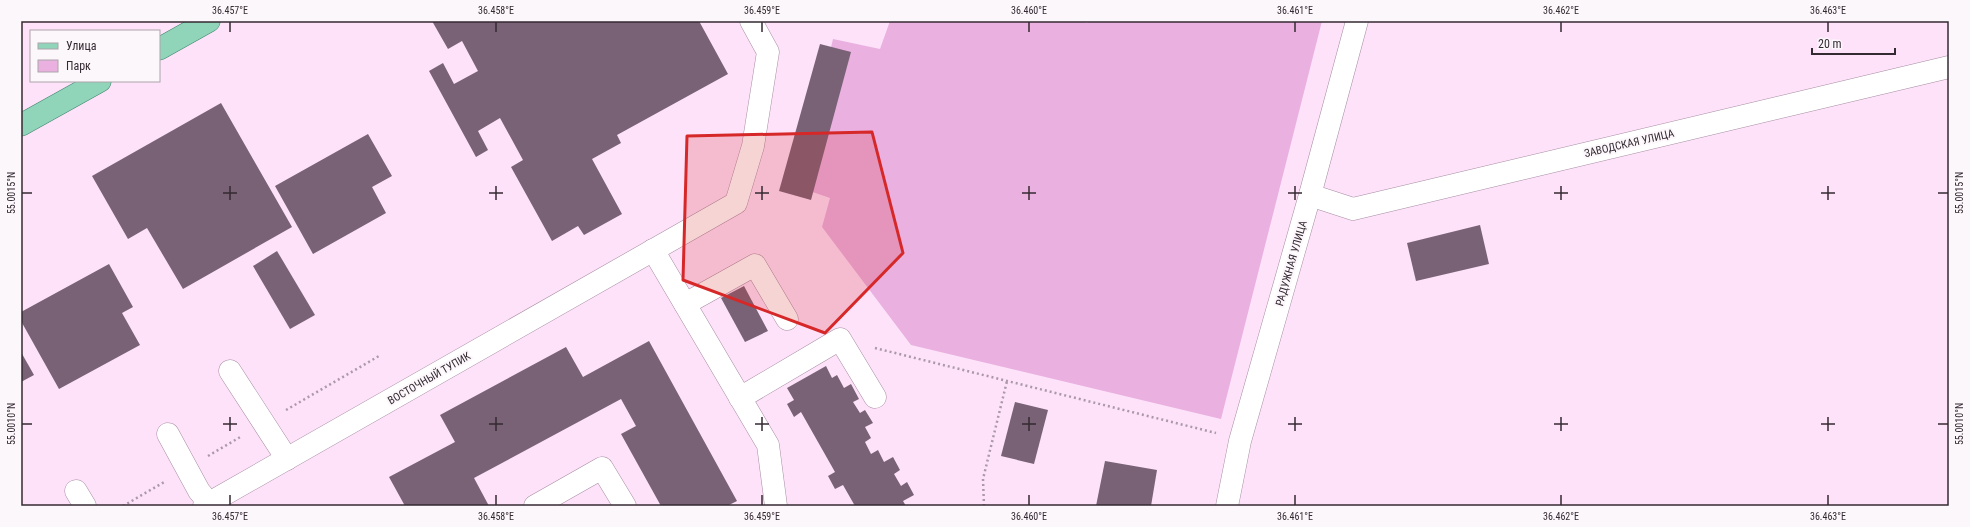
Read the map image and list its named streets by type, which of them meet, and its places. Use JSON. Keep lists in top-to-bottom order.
{
  "streets": {
    "street": ["ЗАВОДСКАЯ УЛИЦА", "РАДУЖНАЯ УЛИЦА", "ВОСТОЧНЫЙ ТУПИК"]
  },
  "crossings": [
    ["ЗАВОДСКАЯ УЛИЦА", "РАДУЖНАЯ УЛИЦА"]
  ],
  "legend": ["Улица", "Парк"],
  "scale_bar": "20 m",
  "coordinates": [
    "36.457°E",
    "36.458°E",
    "36.459°E",
    "36.460°E",
    "36.461°E",
    "36.462°E",
    "36.463°E",
    "55.0015°N",
    "55.0010°N"
  ]
}
